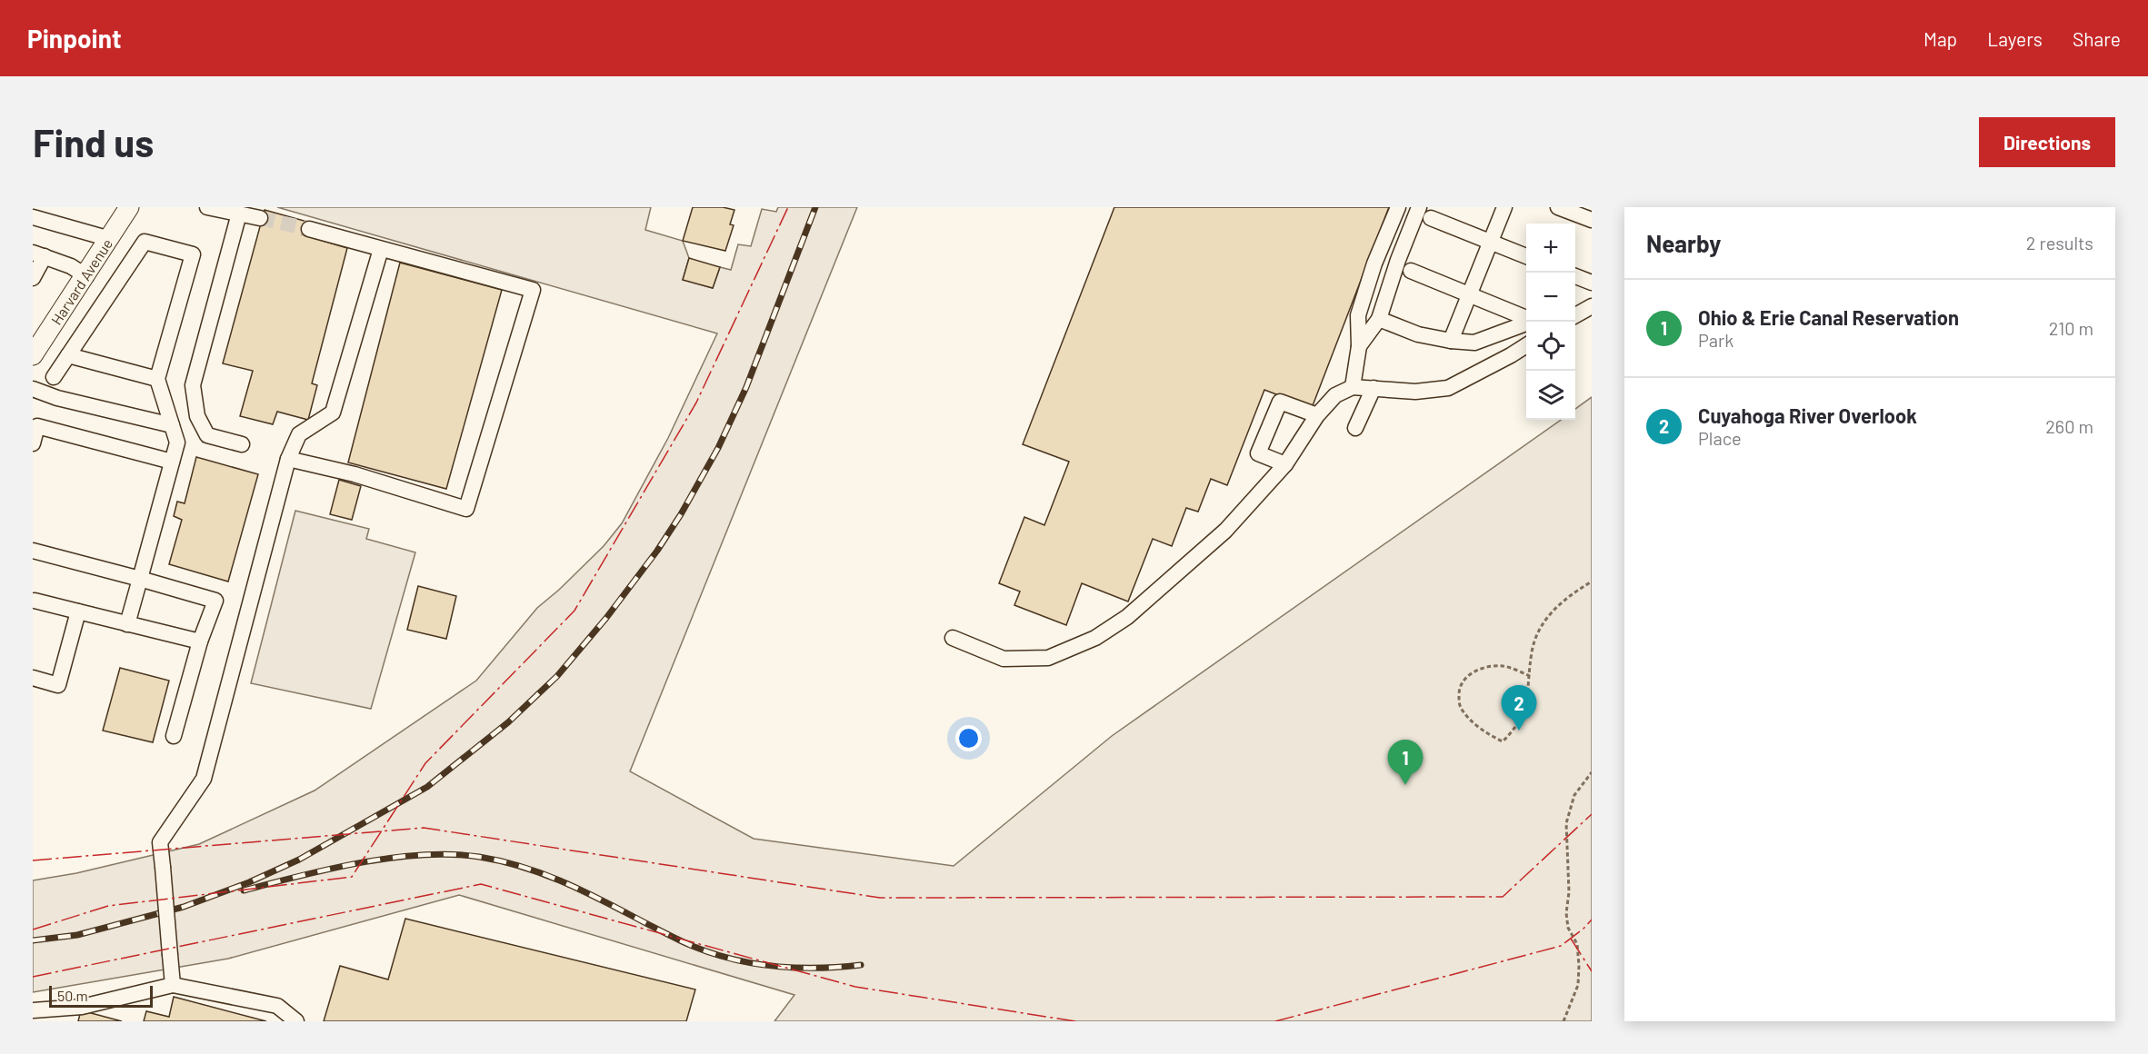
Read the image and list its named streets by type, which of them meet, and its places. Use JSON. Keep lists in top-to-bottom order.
{
  "streets": {
    "main road": ["Harvard Avenue"]
  },
  "scale_bar": "50 m",
  "page": {
    "header": "Pinpoint",
    "nav": ["Map", "Layers", "Share"],
    "buttons": "Directions",
    "title": "Find us",
    "heading": ["Nearby", "2 results"],
    "map_buttons": ["+", "−"],
    "list": [
      {
        "mark": "1",
        "name": "Ohio & Erie Canal Reservation",
        "note": "Park",
        "value": "210 m"
      },
      {
        "mark": "2",
        "name": "Cuyahoga River Overlook",
        "note": "Place",
        "value": "260 m"
      }
    ],
    "pins": ["2", "1"],
    "scale": "50 m"
  }
}
